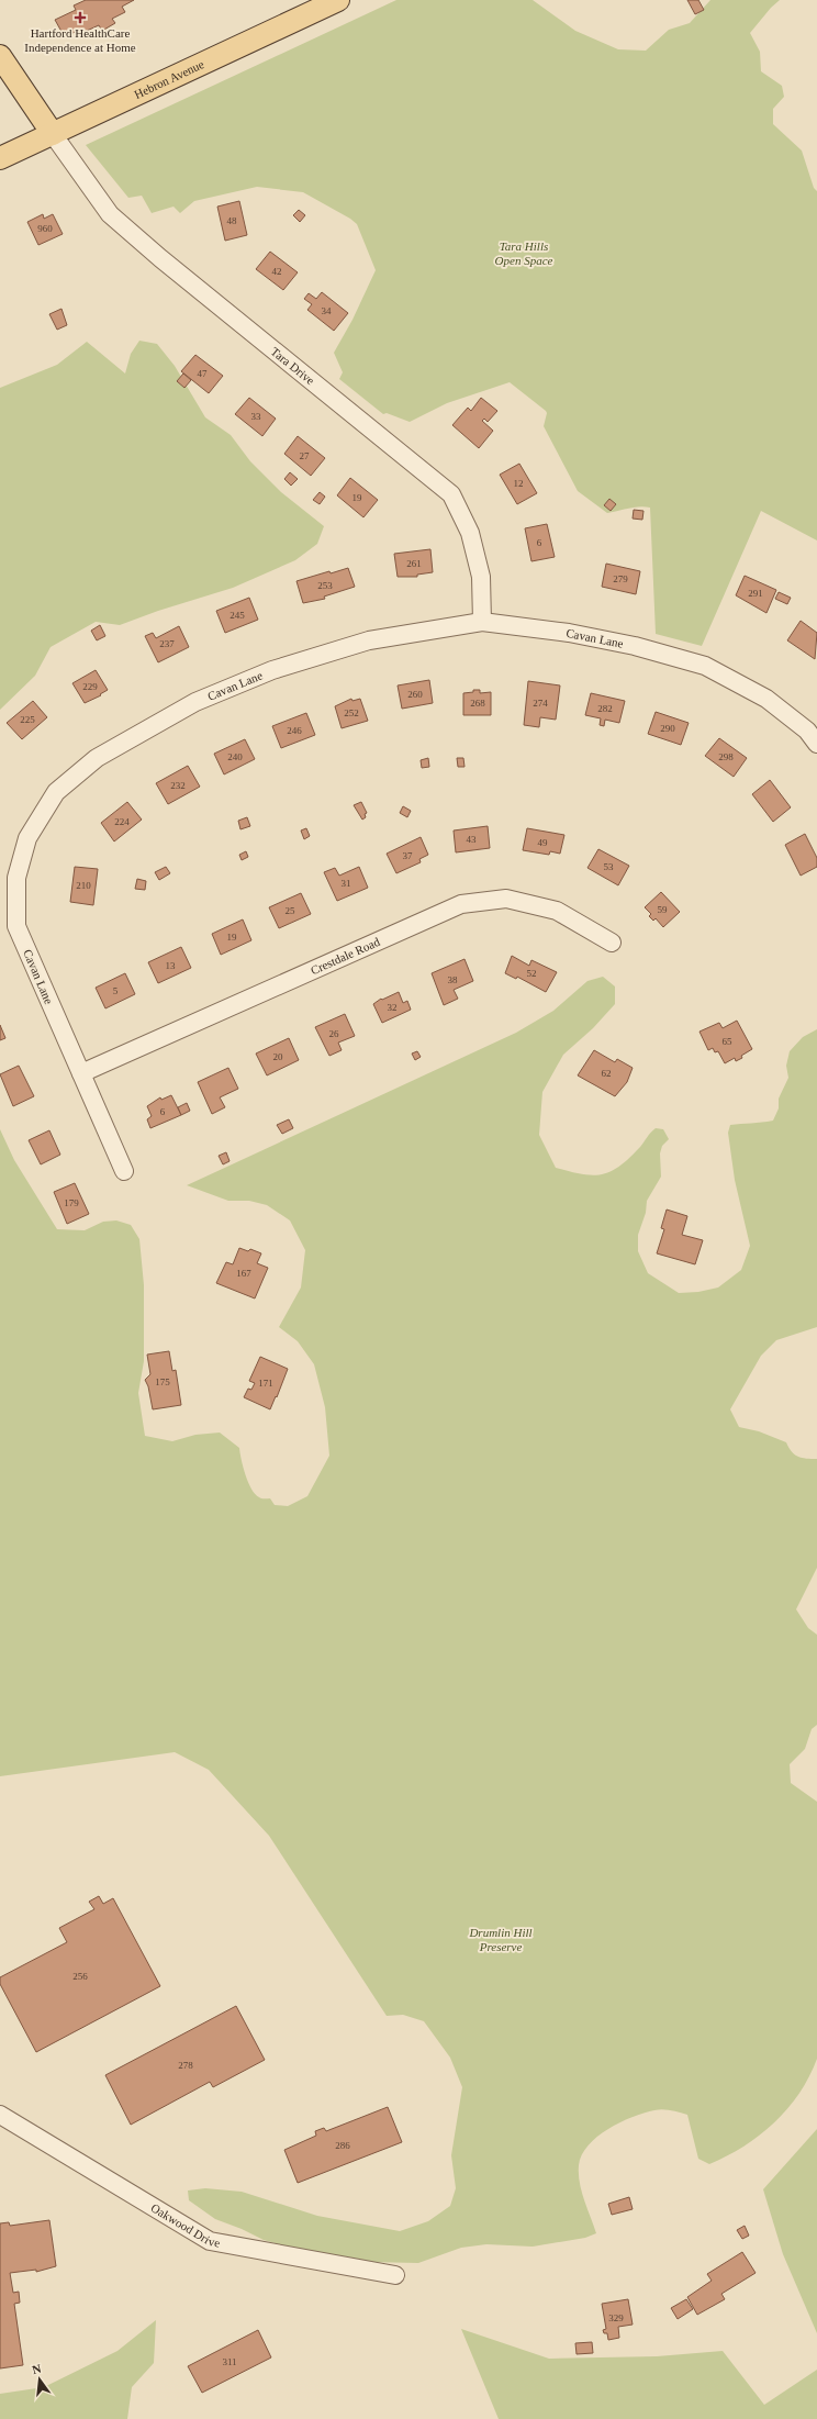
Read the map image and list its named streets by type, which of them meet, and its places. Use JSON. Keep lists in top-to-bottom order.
{
  "streets": {
    "main road": ["Hebron Avenue"],
    "street": [
      "Tara Drive",
      "Cavan Lane",
      "Crestdale Road",
      "Oakwood Drive"
    ]
  },
  "crossings": [
    ["Hebron Avenue", "Tara Drive"],
    ["Tara Drive", "Cavan Lane"],
    ["Cavan Lane", "Crestdale Road"]
  ],
  "parks": ["Tara Hills Open Space", "Drumlin Hill Preserve"],
  "places": {
    "health": ["Hartford HealthCare Independence at Home"]
  },
  "house_numbers": [
    "48",
    "960",
    "42",
    "34",
    "47",
    "33",
    "27",
    "12",
    "19",
    "6",
    "261",
    "279",
    "253",
    "291",
    "245",
    "237",
    "229",
    "260",
    "268",
    "274",
    "282",
    "252",
    "225",
    "290",
    "246",
    "240",
    "298",
    "232",
    "224",
    "43",
    "49",
    "37",
    "53",
    "31",
    "210",
    "59",
    "25",
    "19",
    "13",
    "52",
    "38",
    "5",
    "32",
    "26",
    "65",
    "20",
    "62",
    "6",
    "179",
    "167",
    "175",
    "171",
    "256",
    "278",
    "286",
    "329",
    "311"
  ],
  "north": "top"
}
